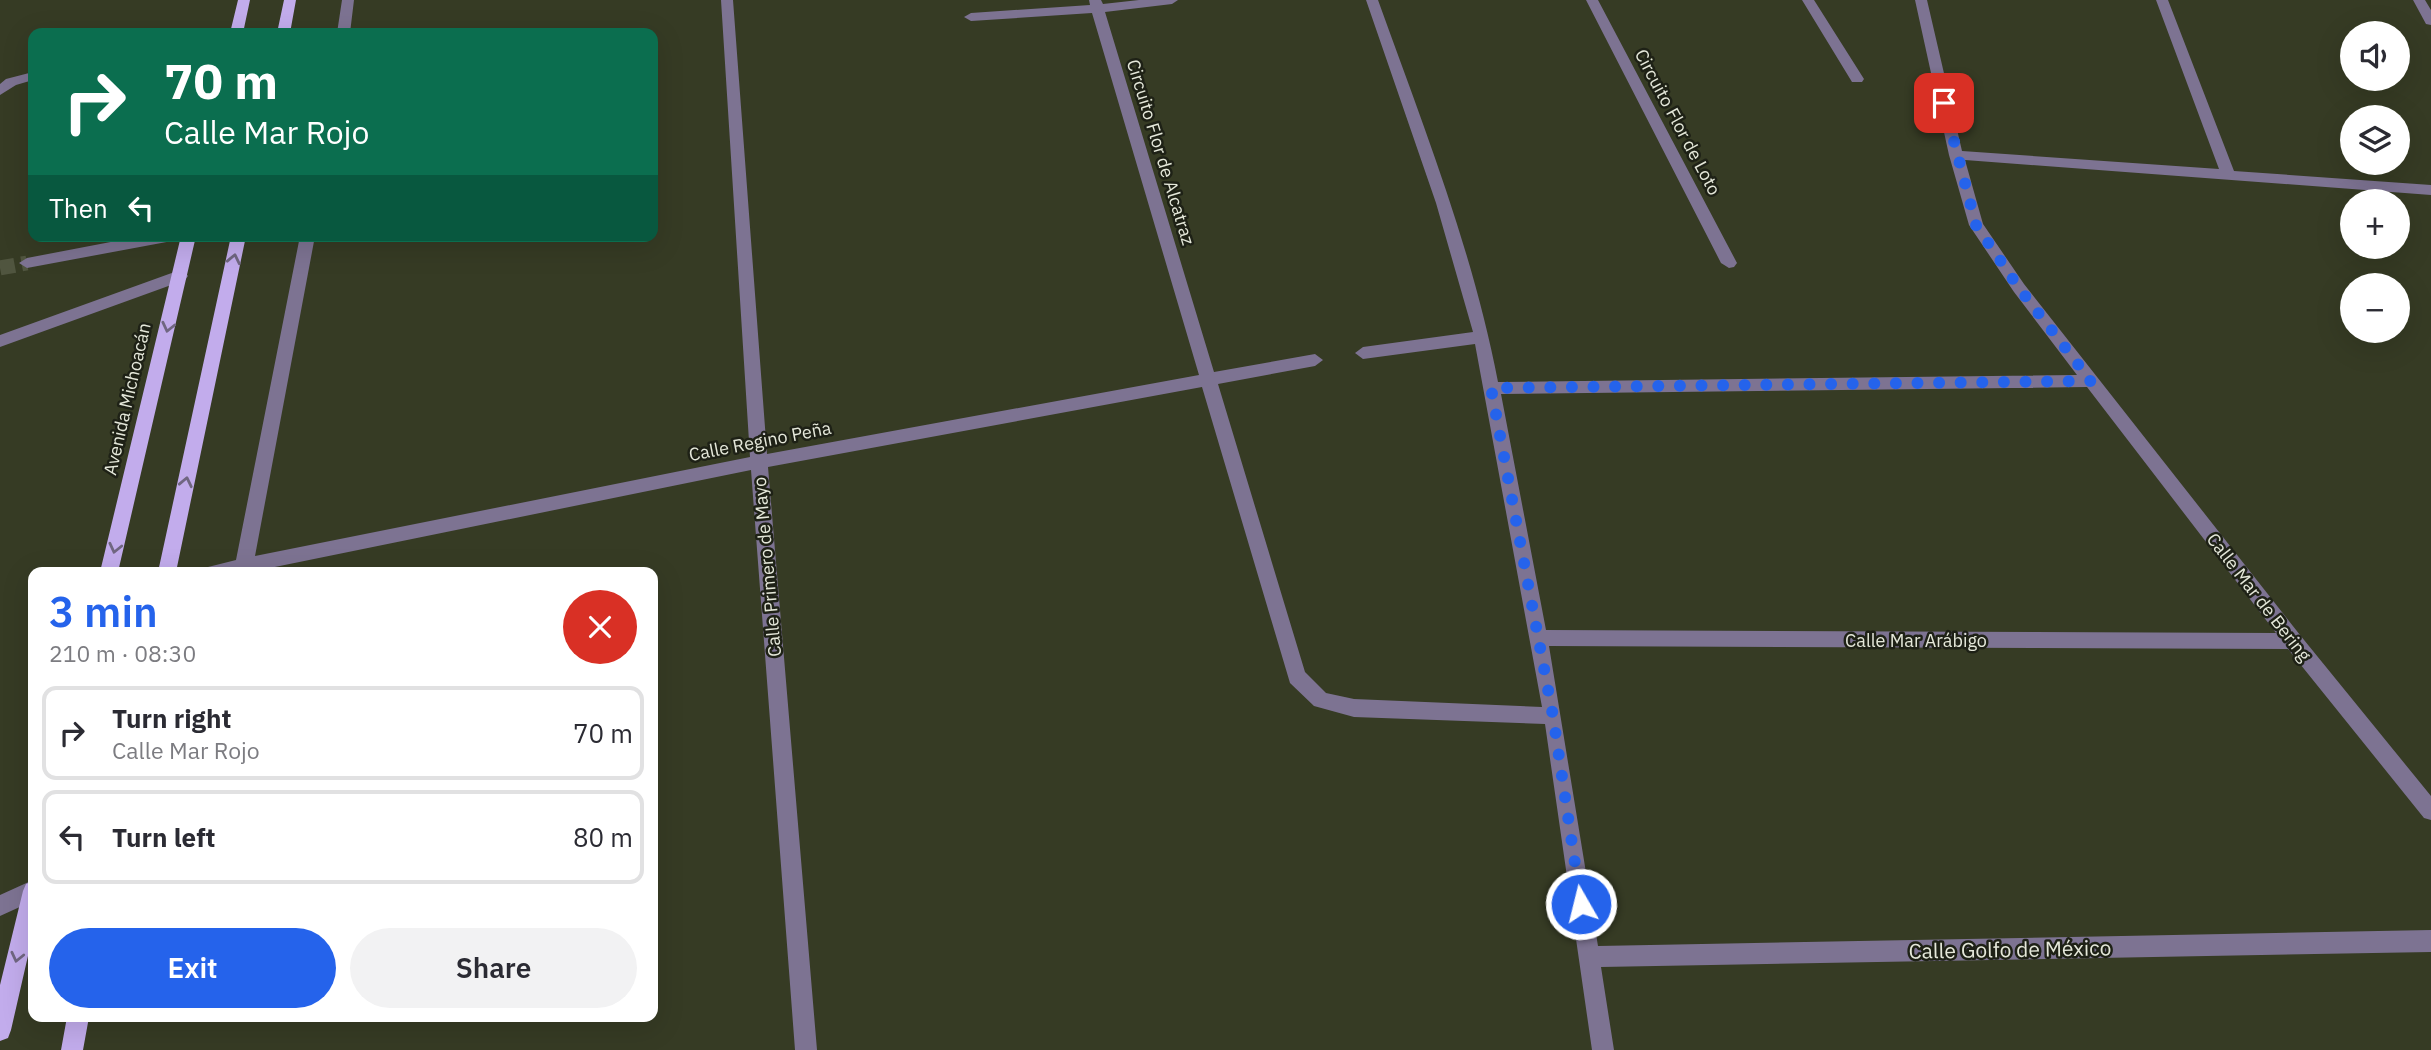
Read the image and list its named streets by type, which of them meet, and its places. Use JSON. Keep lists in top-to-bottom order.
{
  "streets": {
    "main road": ["Avenida Michoacán"],
    "street": [
      "Circuito Flor de Loto",
      "Circuito Flor de Alcatraz",
      "Calle Regino Peña",
      "Calle Primero de Mayo",
      "Calle Mar de Bering",
      "Calle Mar Arábigo",
      "Calle Golfo de México"
    ]
  },
  "crossings": [
    ["Circuito Flor de Alcatraz", "Calle Regino Peña"],
    ["Calle Regino Peña", "Calle Primero de Mayo"],
    ["Calle Mar de Bering", "Calle Mar Arábigo"]
  ],
  "page": {
    "map_buttons": ["+", "−"],
    "turn": ["70 m", "Calle Mar Rojo"],
    "then": "Then",
    "heading": ["3 min", "210 m · 08:30"],
    "list": [
      {
        "name": "Turn right",
        "note": "Calle Mar Rojo",
        "value": "70 m"
      },
      {
        "name": "Turn left",
        "value": "80 m"
      }
    ],
    "buttons": ["Exit", "Share"]
  }
}
